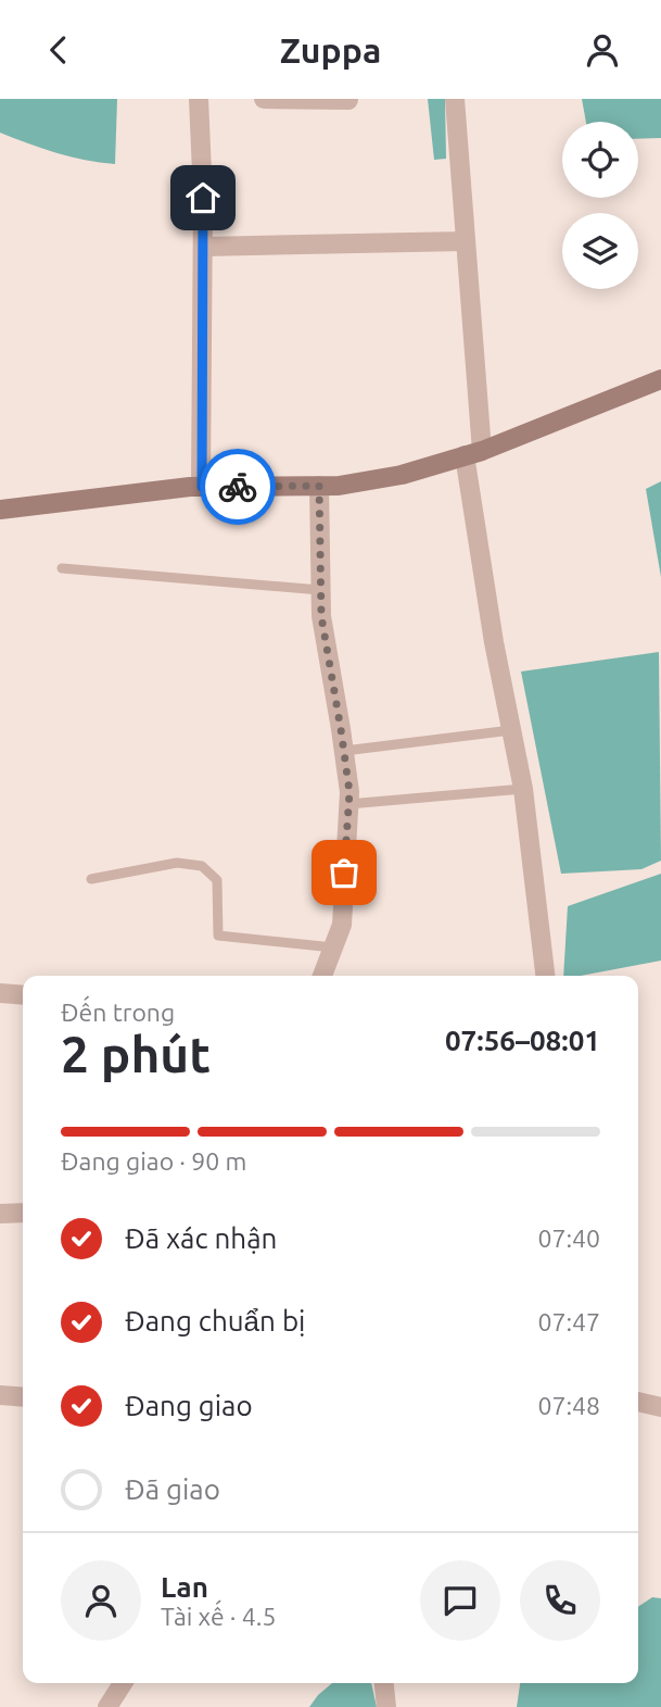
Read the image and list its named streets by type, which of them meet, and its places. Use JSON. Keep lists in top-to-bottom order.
{
  "page": {
    "header": "Zuppa",
    "heading": ["2 phút", "Đến trong", "07:56–08:01"],
    "panel": ["Lan", "Tài xế · 4.5"],
    "bar": "Đang giao · 90 m",
    "list": [
      ["Đã xác nhận", "07:40"],
      ["Đang chuẩn bị", "07:47"],
      ["Đang giao", "07:48"],
      "Đã giao"
    ]
  }
}
